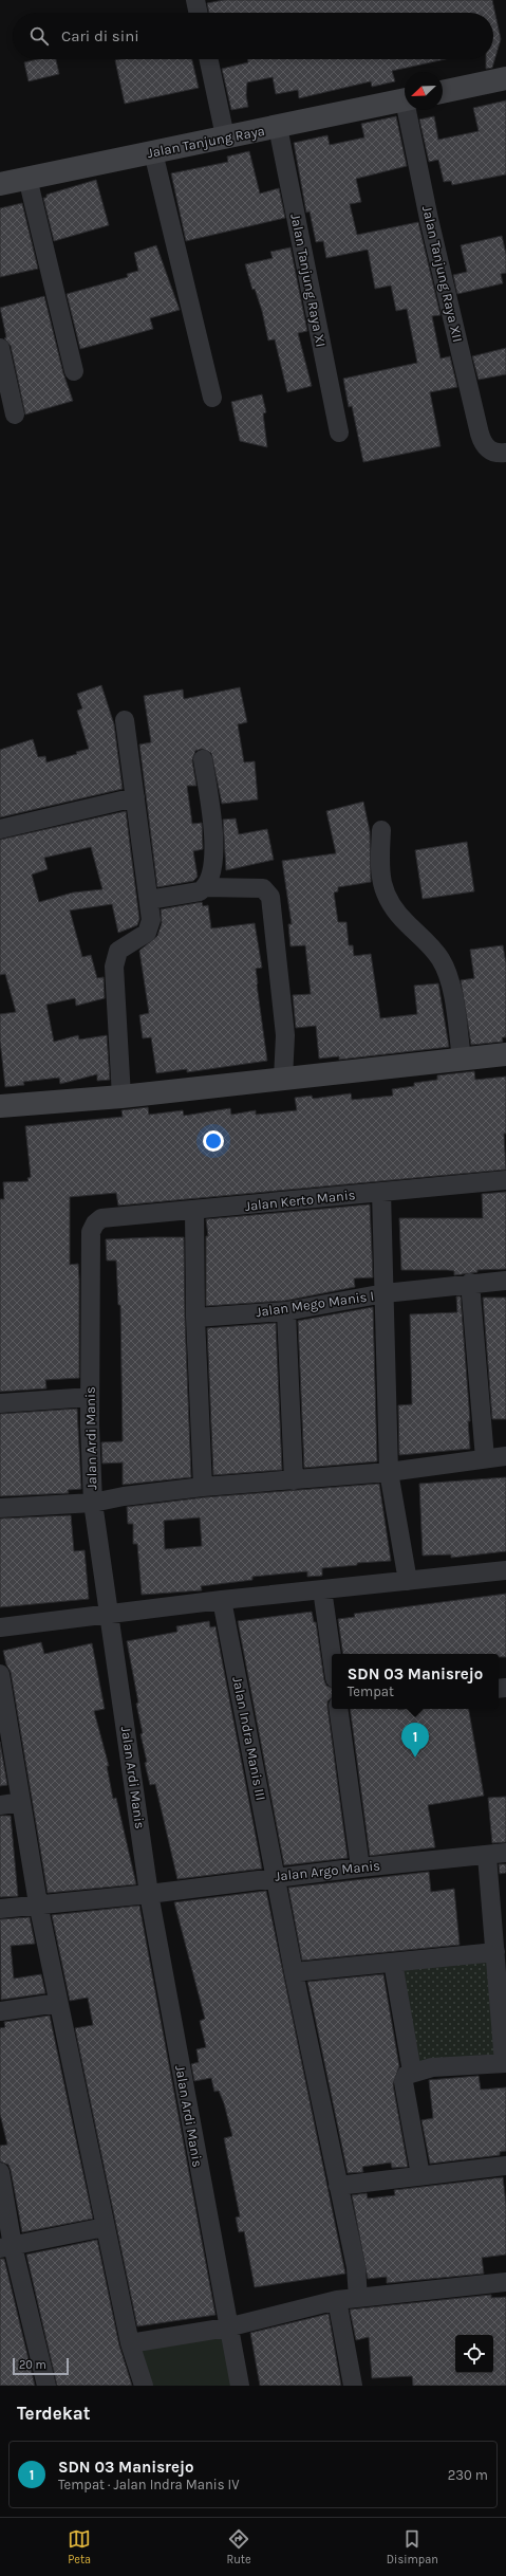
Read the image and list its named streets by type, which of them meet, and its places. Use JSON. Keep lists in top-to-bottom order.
{
  "streets": {
    "main road": ["Jalan Tanjung Raya"],
    "street": [
      "Jalan Tanjung Raya XII",
      "Jalan Tanjung Raya XI",
      "Jalan Kerto Manis",
      "Jalan Mego Manis I",
      "Jalan Ardi Manis",
      "Jalan Indra Manis III",
      "Jalan Argo Manis"
    ]
  },
  "crossings": [
    ["Jalan Tanjung Raya", "Jalan Tanjung Raya XI"],
    ["Jalan Kerto Manis", "Jalan Ardi Manis"],
    ["Jalan Ardi Manis", "Jalan Argo Manis"],
    ["Jalan Indra Manis III", "Jalan Argo Manis"]
  ],
  "scale_bar": "20 m",
  "north": "bottom left",
  "page": {
    "search": "Cari di sini",
    "popup": ["SDN 03 Manisrejo", "Tempat"],
    "pins": "1",
    "scale": "20 m",
    "heading": "Terdekat",
    "list": [
      {
        "mark": "1",
        "name": "SDN 03 Manisrejo",
        "note": "Tempat · Jalan Indra Manis IV",
        "value": "230 m"
      }
    ],
    "nav": ["Peta", "Rute", "Disimpan"]
  }
}
